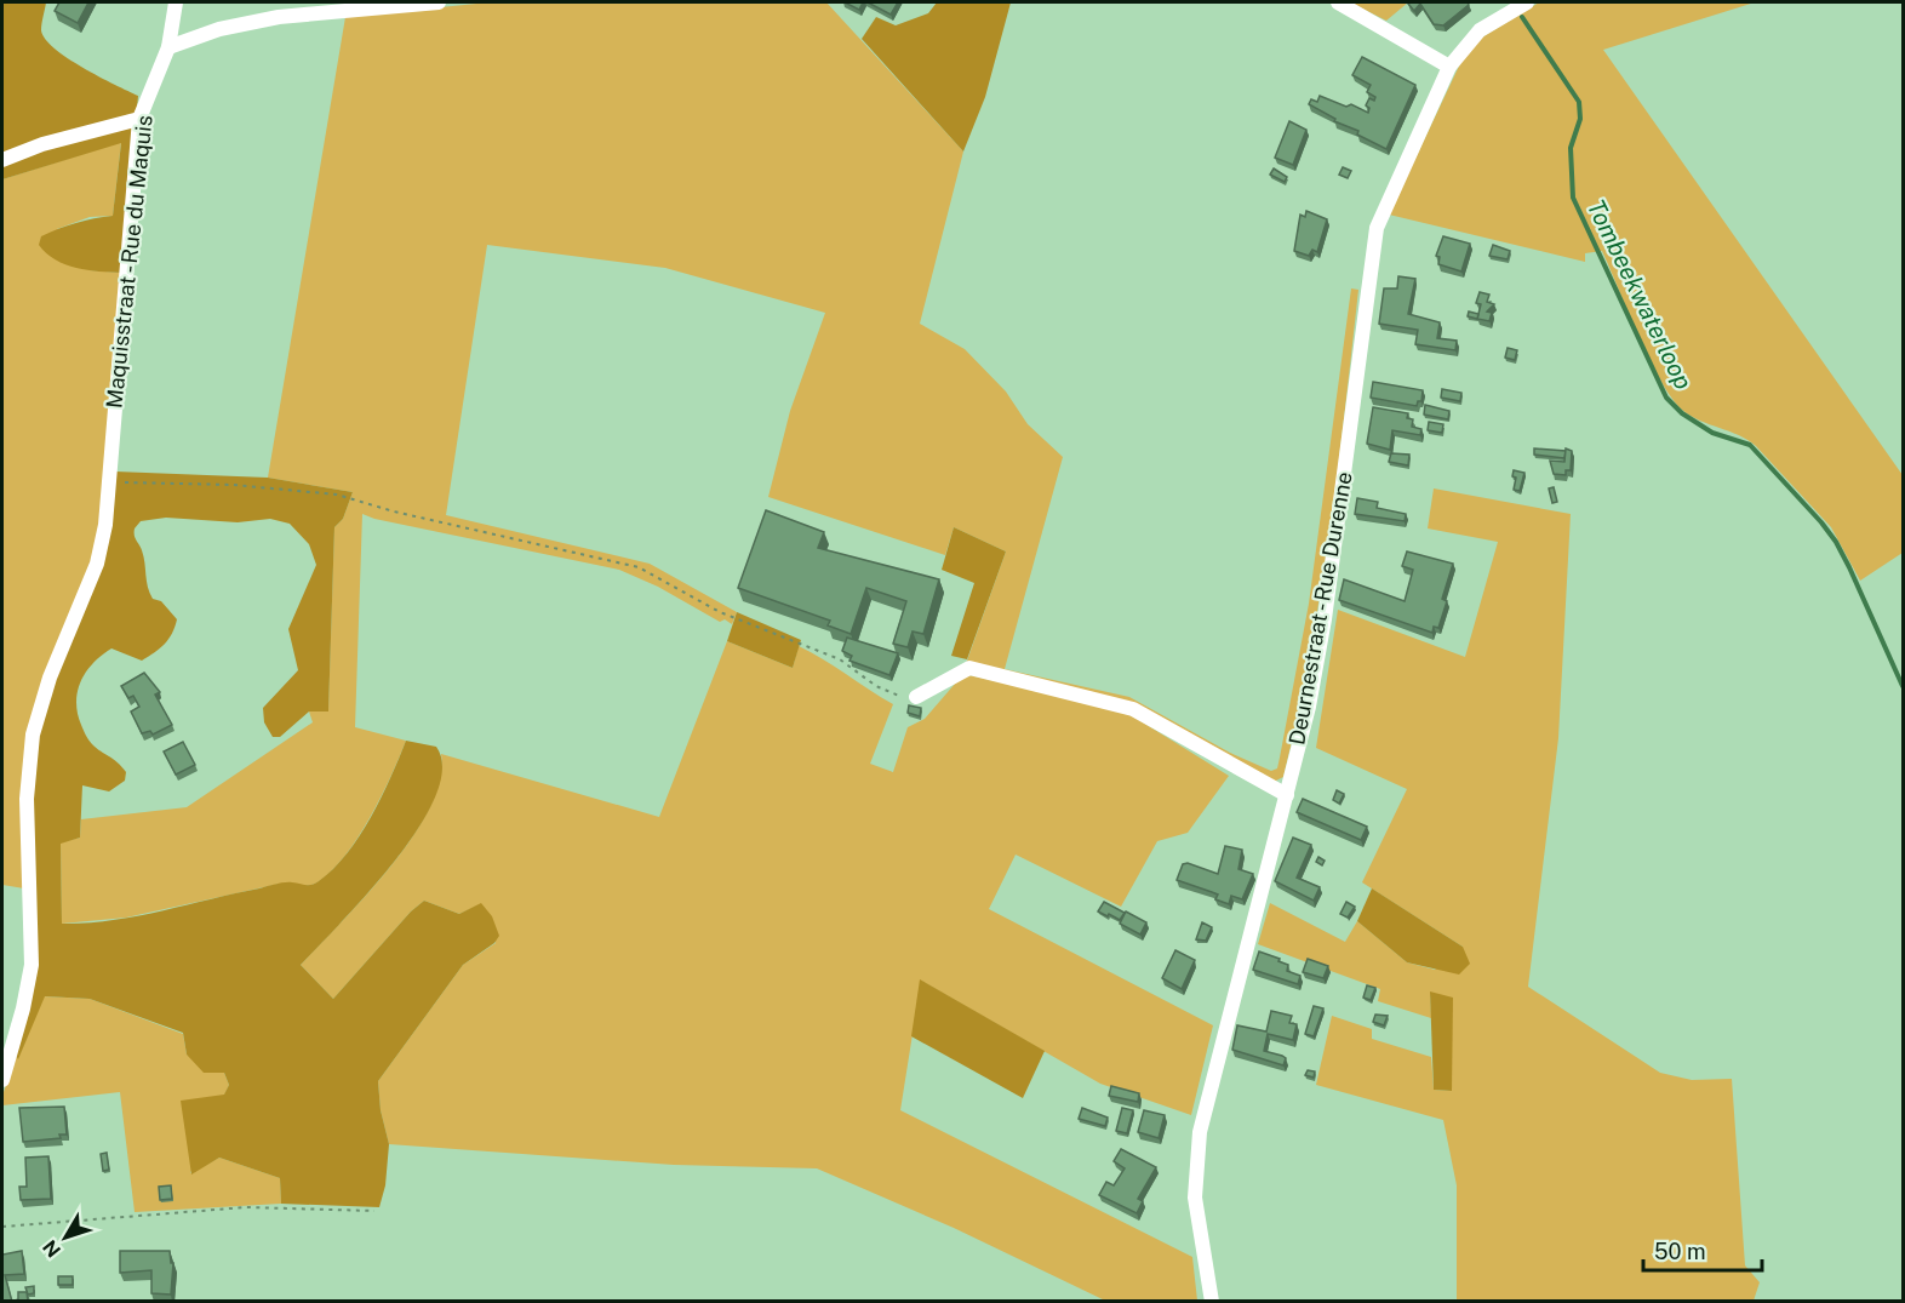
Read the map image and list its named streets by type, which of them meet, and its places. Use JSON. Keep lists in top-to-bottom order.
{
  "streets": {
    "street": ["Maquisstraat - Rue du Maquis", "Deurnestraat - Rue Durenne"]
  },
  "water": ["Tombeekwaterloop"],
  "scale_bar": "50 m",
  "north": "bottom left"
}
